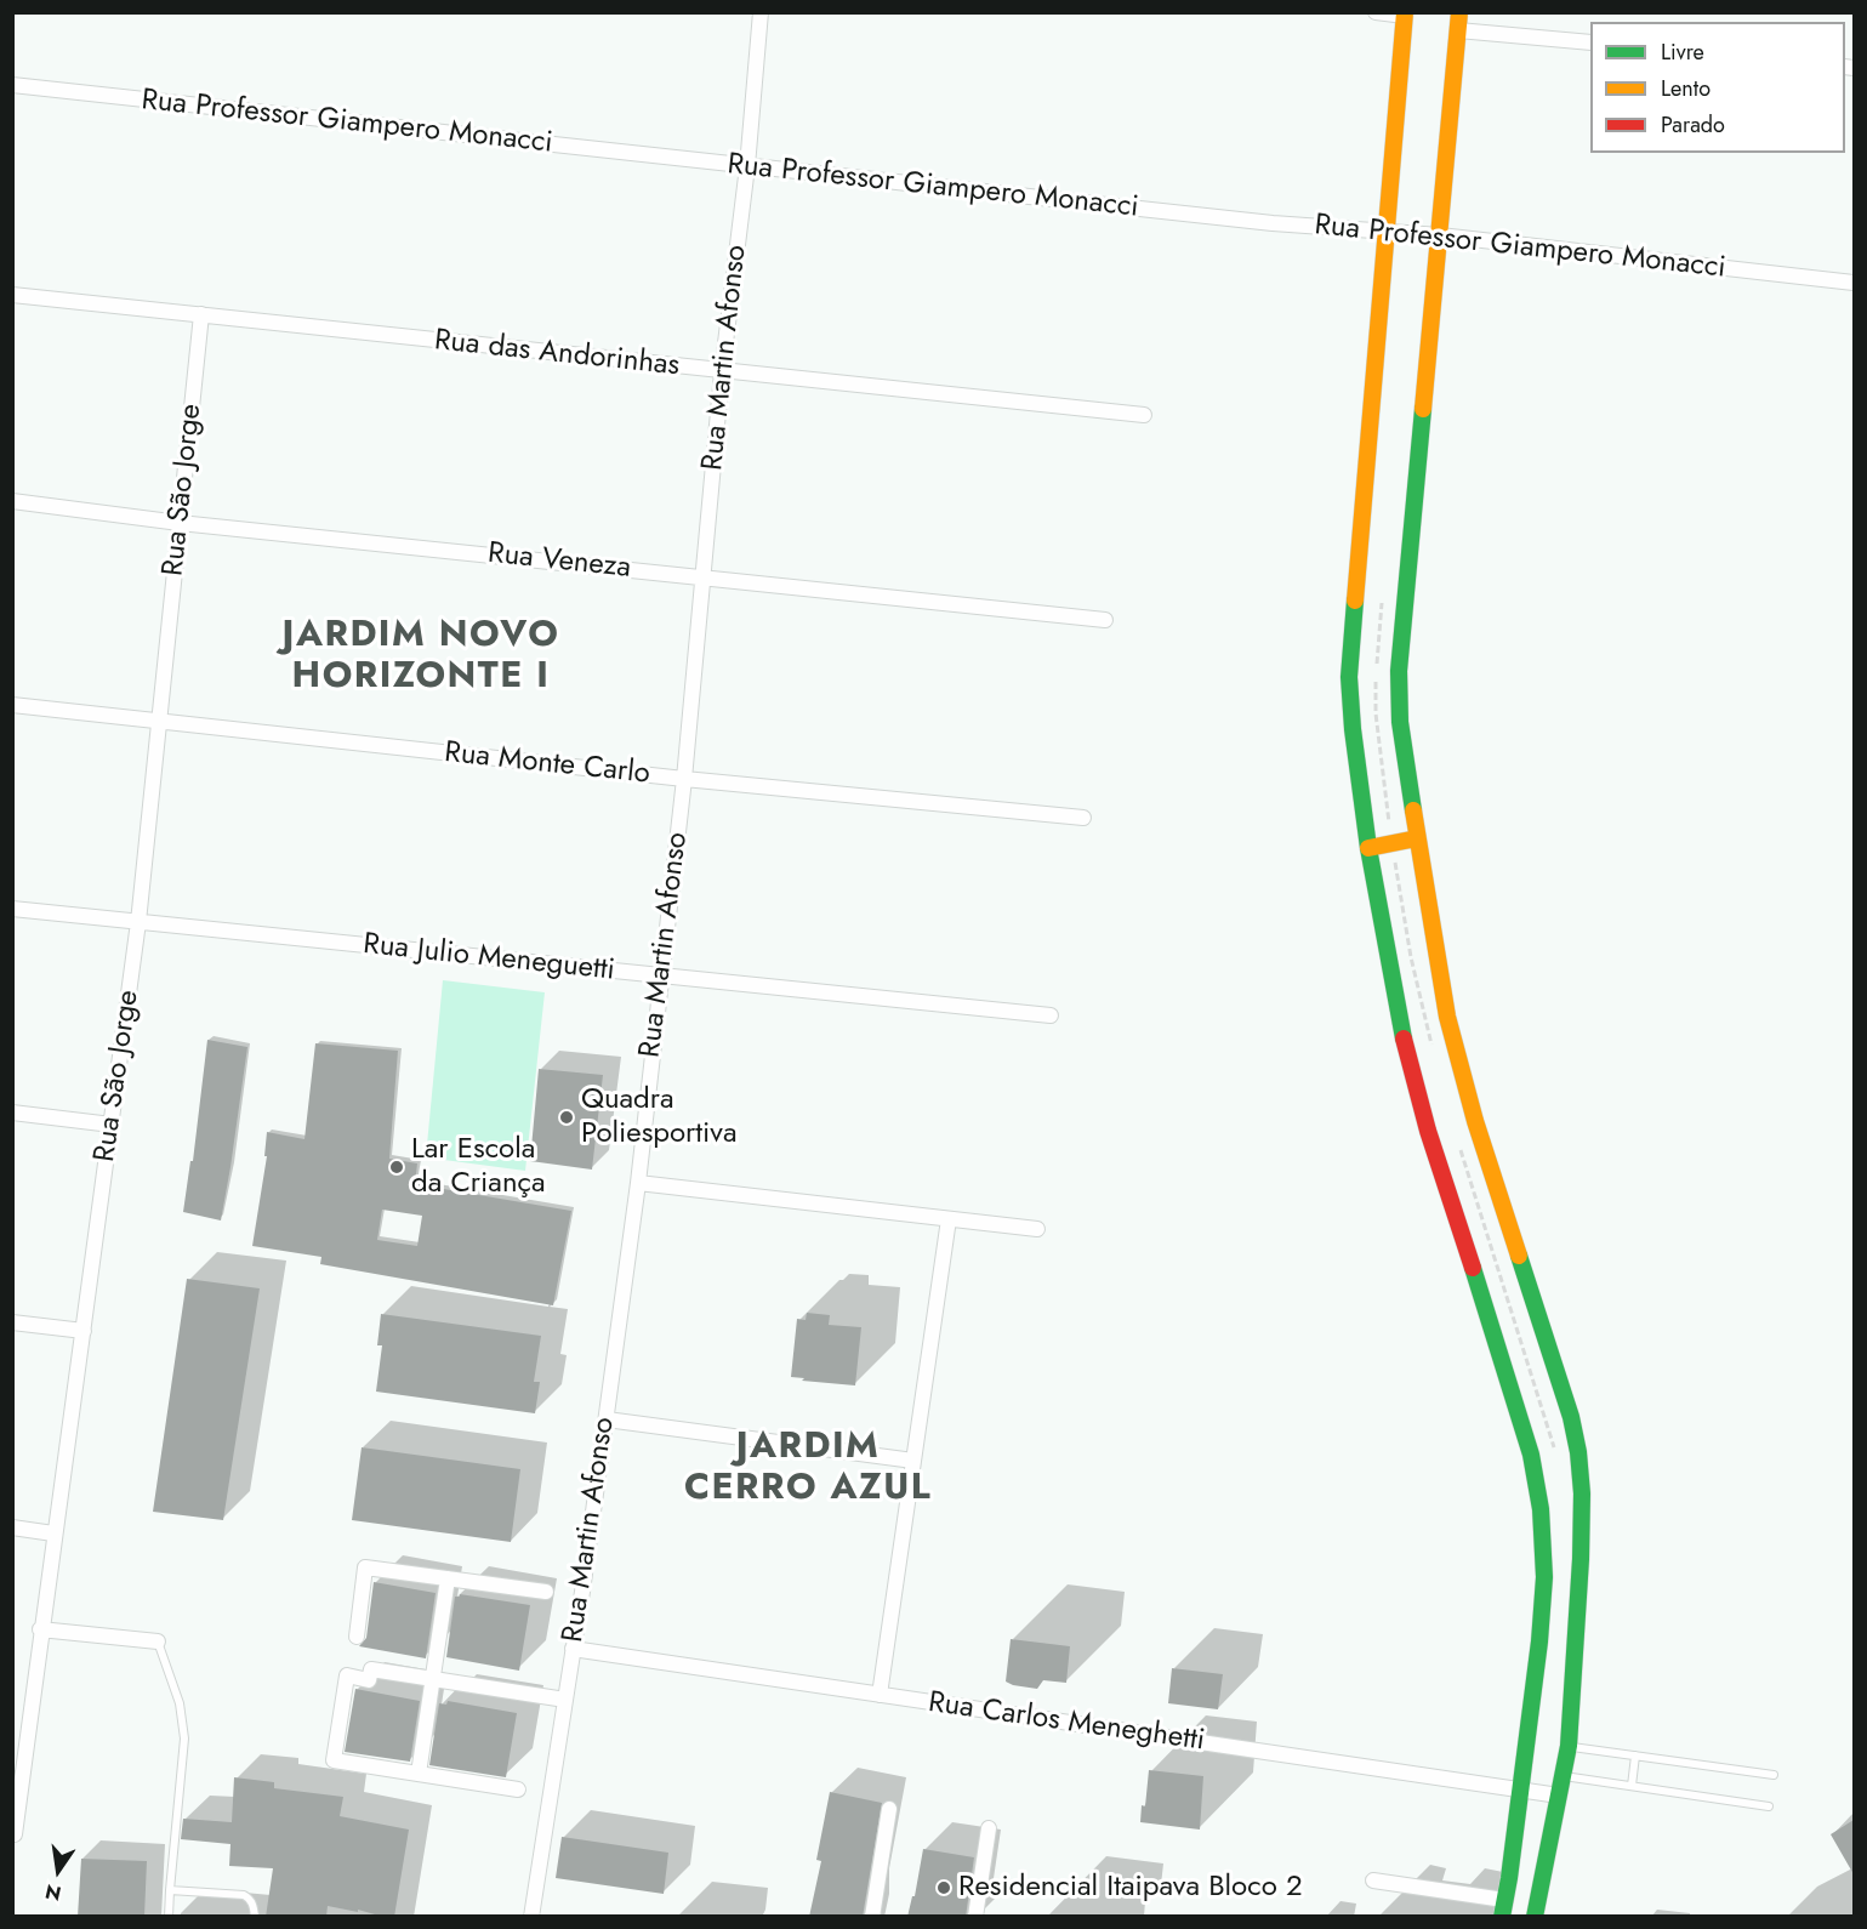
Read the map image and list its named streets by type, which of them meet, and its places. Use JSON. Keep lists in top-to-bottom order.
{
  "streets": {
    "street": [
      "Rua Professor Giampero Monacci",
      "Rua das Andorinhas",
      "Rua Martin Afonso",
      "Rua São Jorge",
      "Rua Veneza",
      "Rua Monte Carlo",
      "Rua Julio Meneguetti",
      "Rua Carlos Meneghetti"
    ]
  },
  "crossings": [
    ["Rua Professor Giampero Monacci", "Rua Martin Afonso"],
    ["Rua das Andorinhas", "Rua Martin Afonso"],
    ["Rua das Andorinhas", "Rua São Jorge"],
    ["Rua Martin Afonso", "Rua Veneza"],
    ["Rua Martin Afonso", "Rua Monte Carlo"],
    ["Rua Martin Afonso", "Rua Julio Meneguetti"],
    ["Rua Martin Afonso", "Rua Carlos Meneghetti"],
    ["Rua São Jorge", "Rua Veneza"],
    ["Rua São Jorge", "Rua Monte Carlo"],
    ["Rua São Jorge", "Rua Julio Meneguetti"]
  ],
  "districts": ["JARDIM NOVO HORIZONTE I", "JARDIM CERRO AZUL"],
  "places": ["Quadra Poliesportiva", "Lar Escola da Criança", "Residencial Itaipava Bloco 2"],
  "legend": ["Livre", "Lento", "Parado"],
  "north": "bottom"
}
